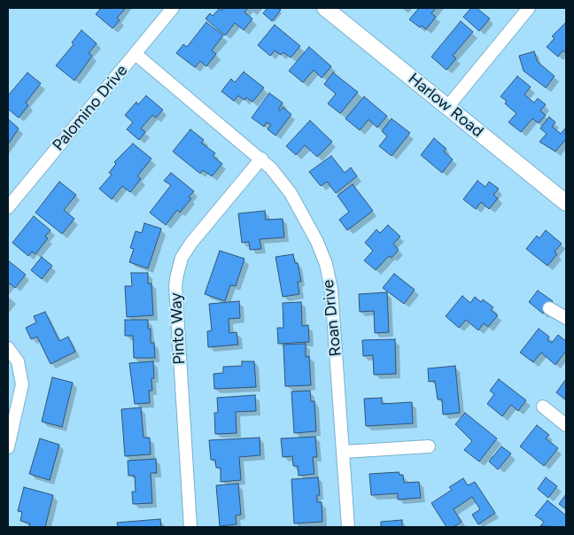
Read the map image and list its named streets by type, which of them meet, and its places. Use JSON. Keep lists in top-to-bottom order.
{
  "streets": {
    "main road": ["Harlow Road"],
    "street": ["Palomino Drive", "Roan Drive", "Pinto Way"]
  },
  "crossings": [
    ["Palomino Drive", "Roan Drive"],
    ["Roan Drive", "Pinto Way"]
  ]
}
